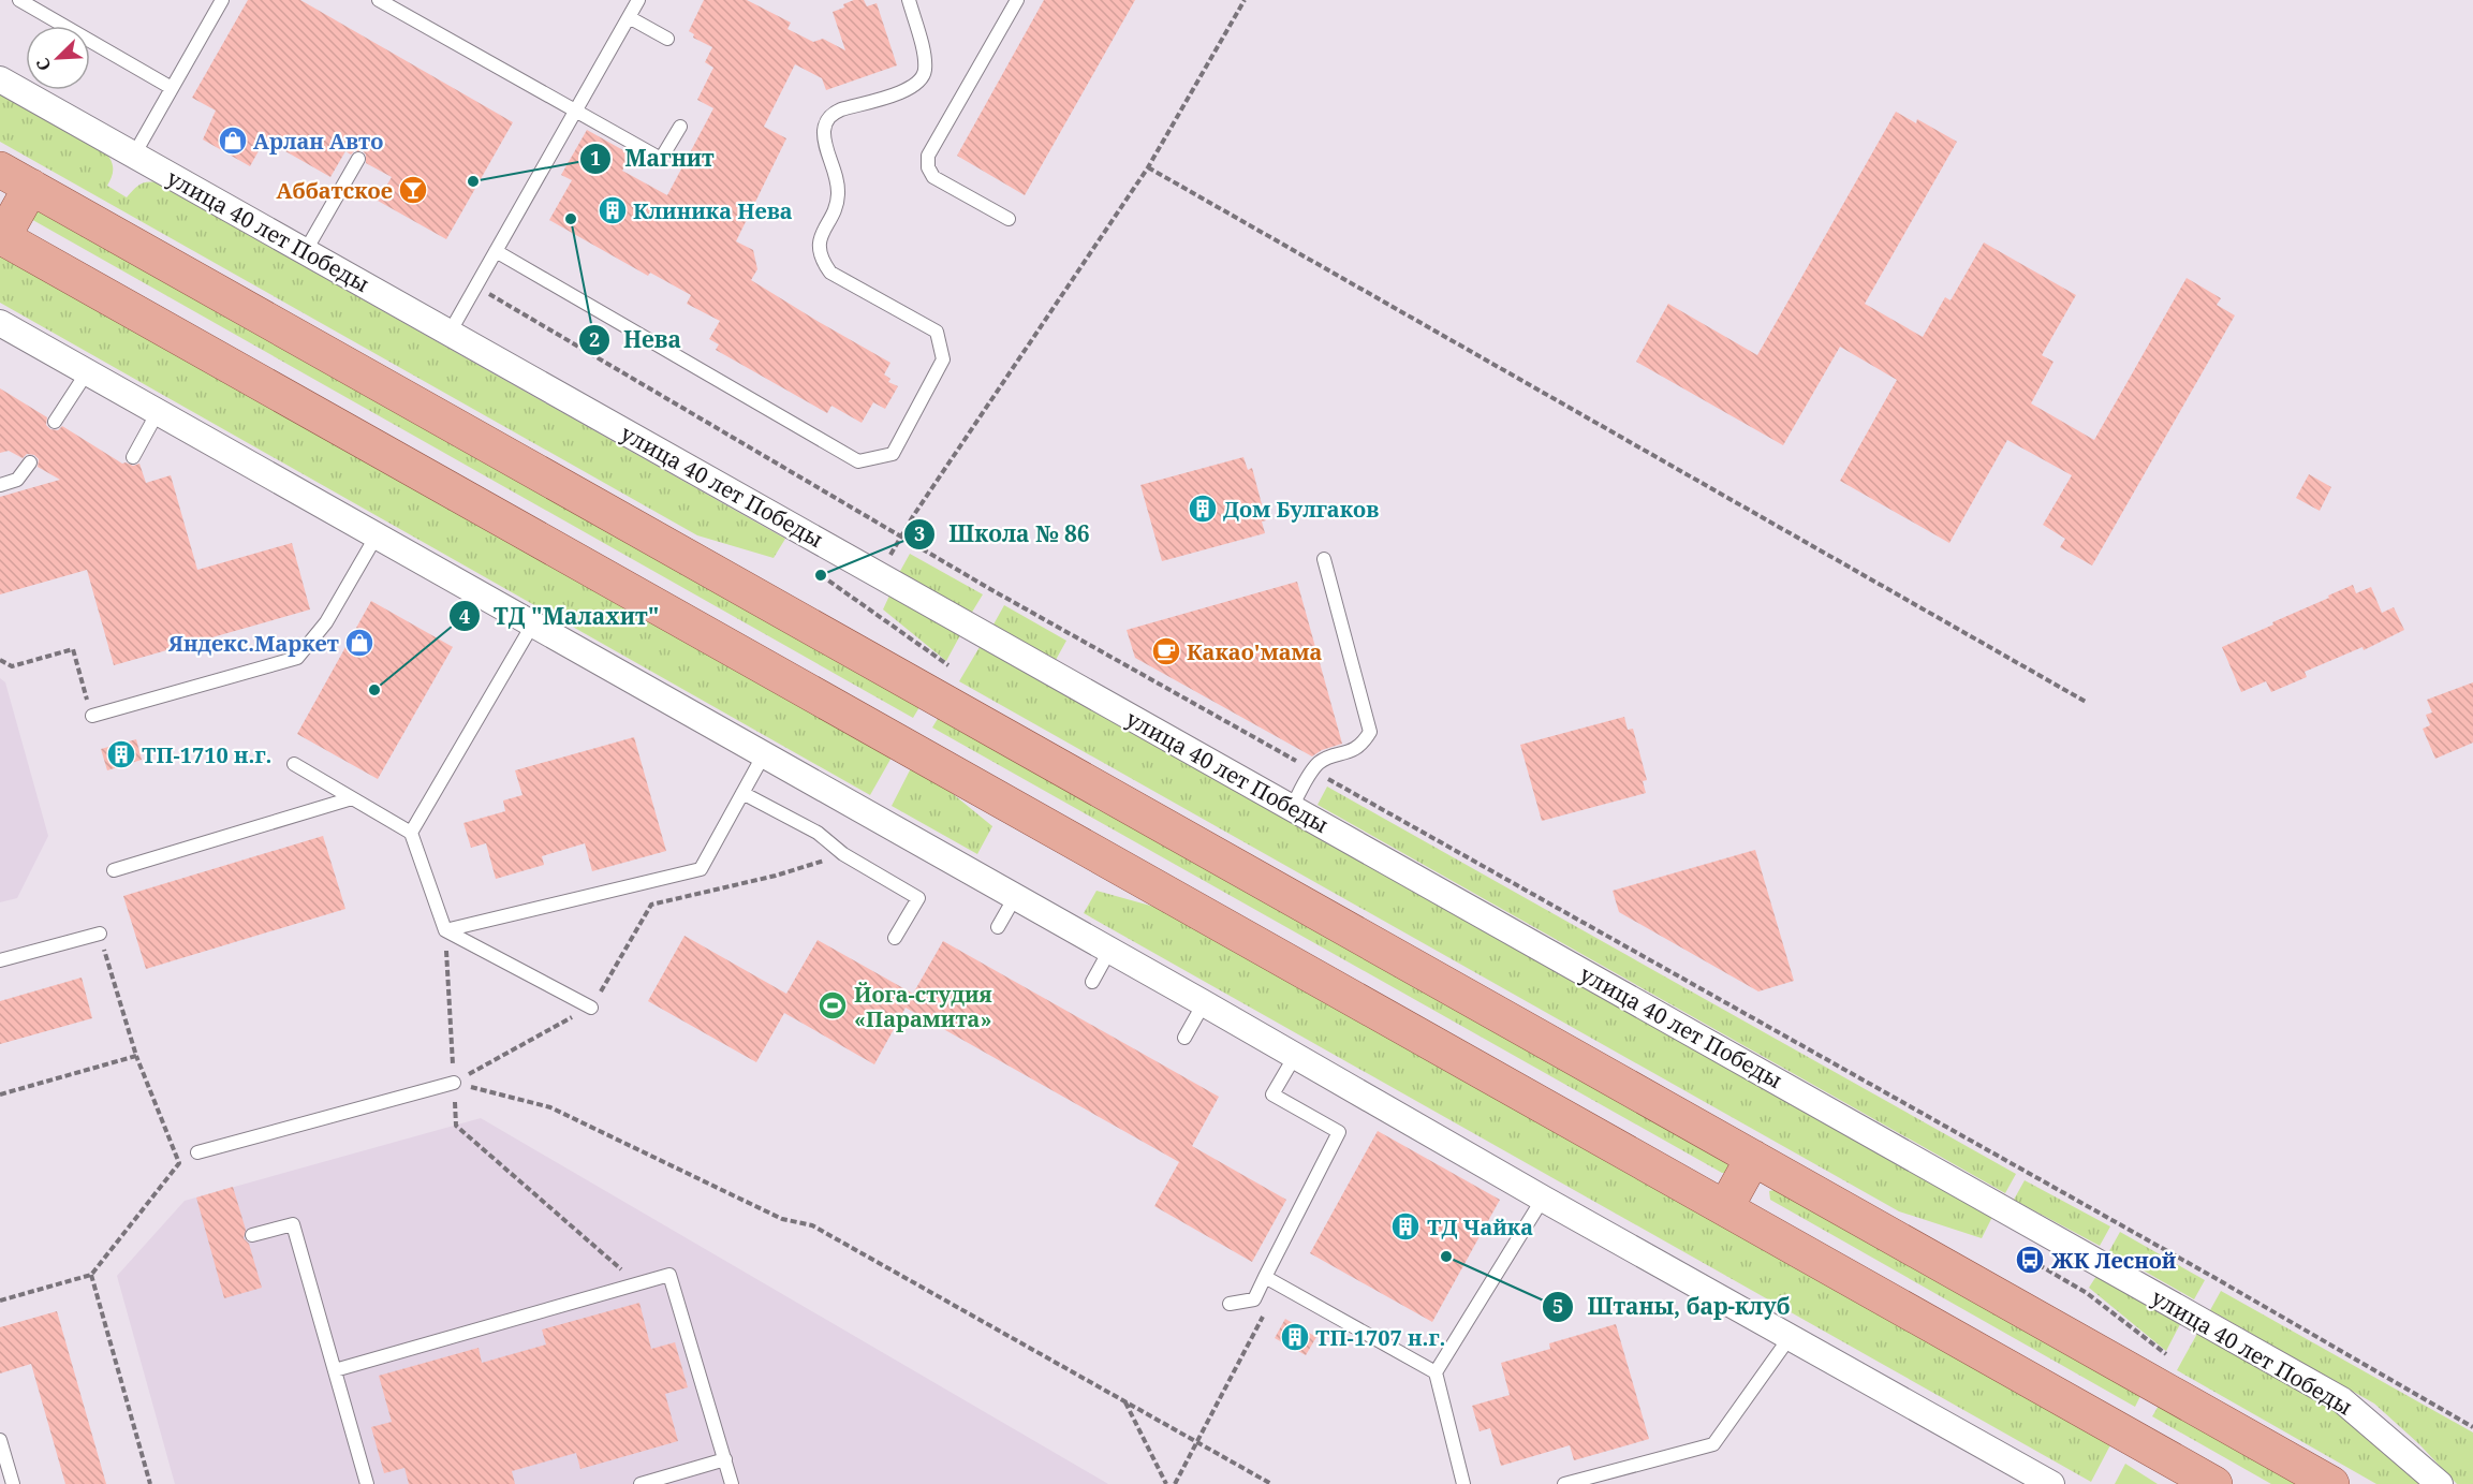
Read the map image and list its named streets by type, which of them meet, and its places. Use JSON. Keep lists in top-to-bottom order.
{
  "streets": {
    "street": ["улица 40 лет Победы"]
  },
  "places": {
    "shop": ["Арлан Авто", "Яндекс.Маркет"],
    "other": [
      "Магнит",
      "Нева",
      "Школа № 86",
      "ТД \"Малахит\"",
      "Штаны, бар-клуб"
    ],
    "bar": ["Аббатское"],
    "building": [
      "Клиника Нева",
      "Дом Булгаков",
      "ТП-1710 н.г.",
      "ТД Чайка",
      "ТП-1707 н.г."
    ],
    "cafe": ["Какао'мама"],
    "sports": ["Йога-студия «Парамита»"],
    "bus stop": ["ЖК Лесной"]
  },
  "north": "bottom left"
}
